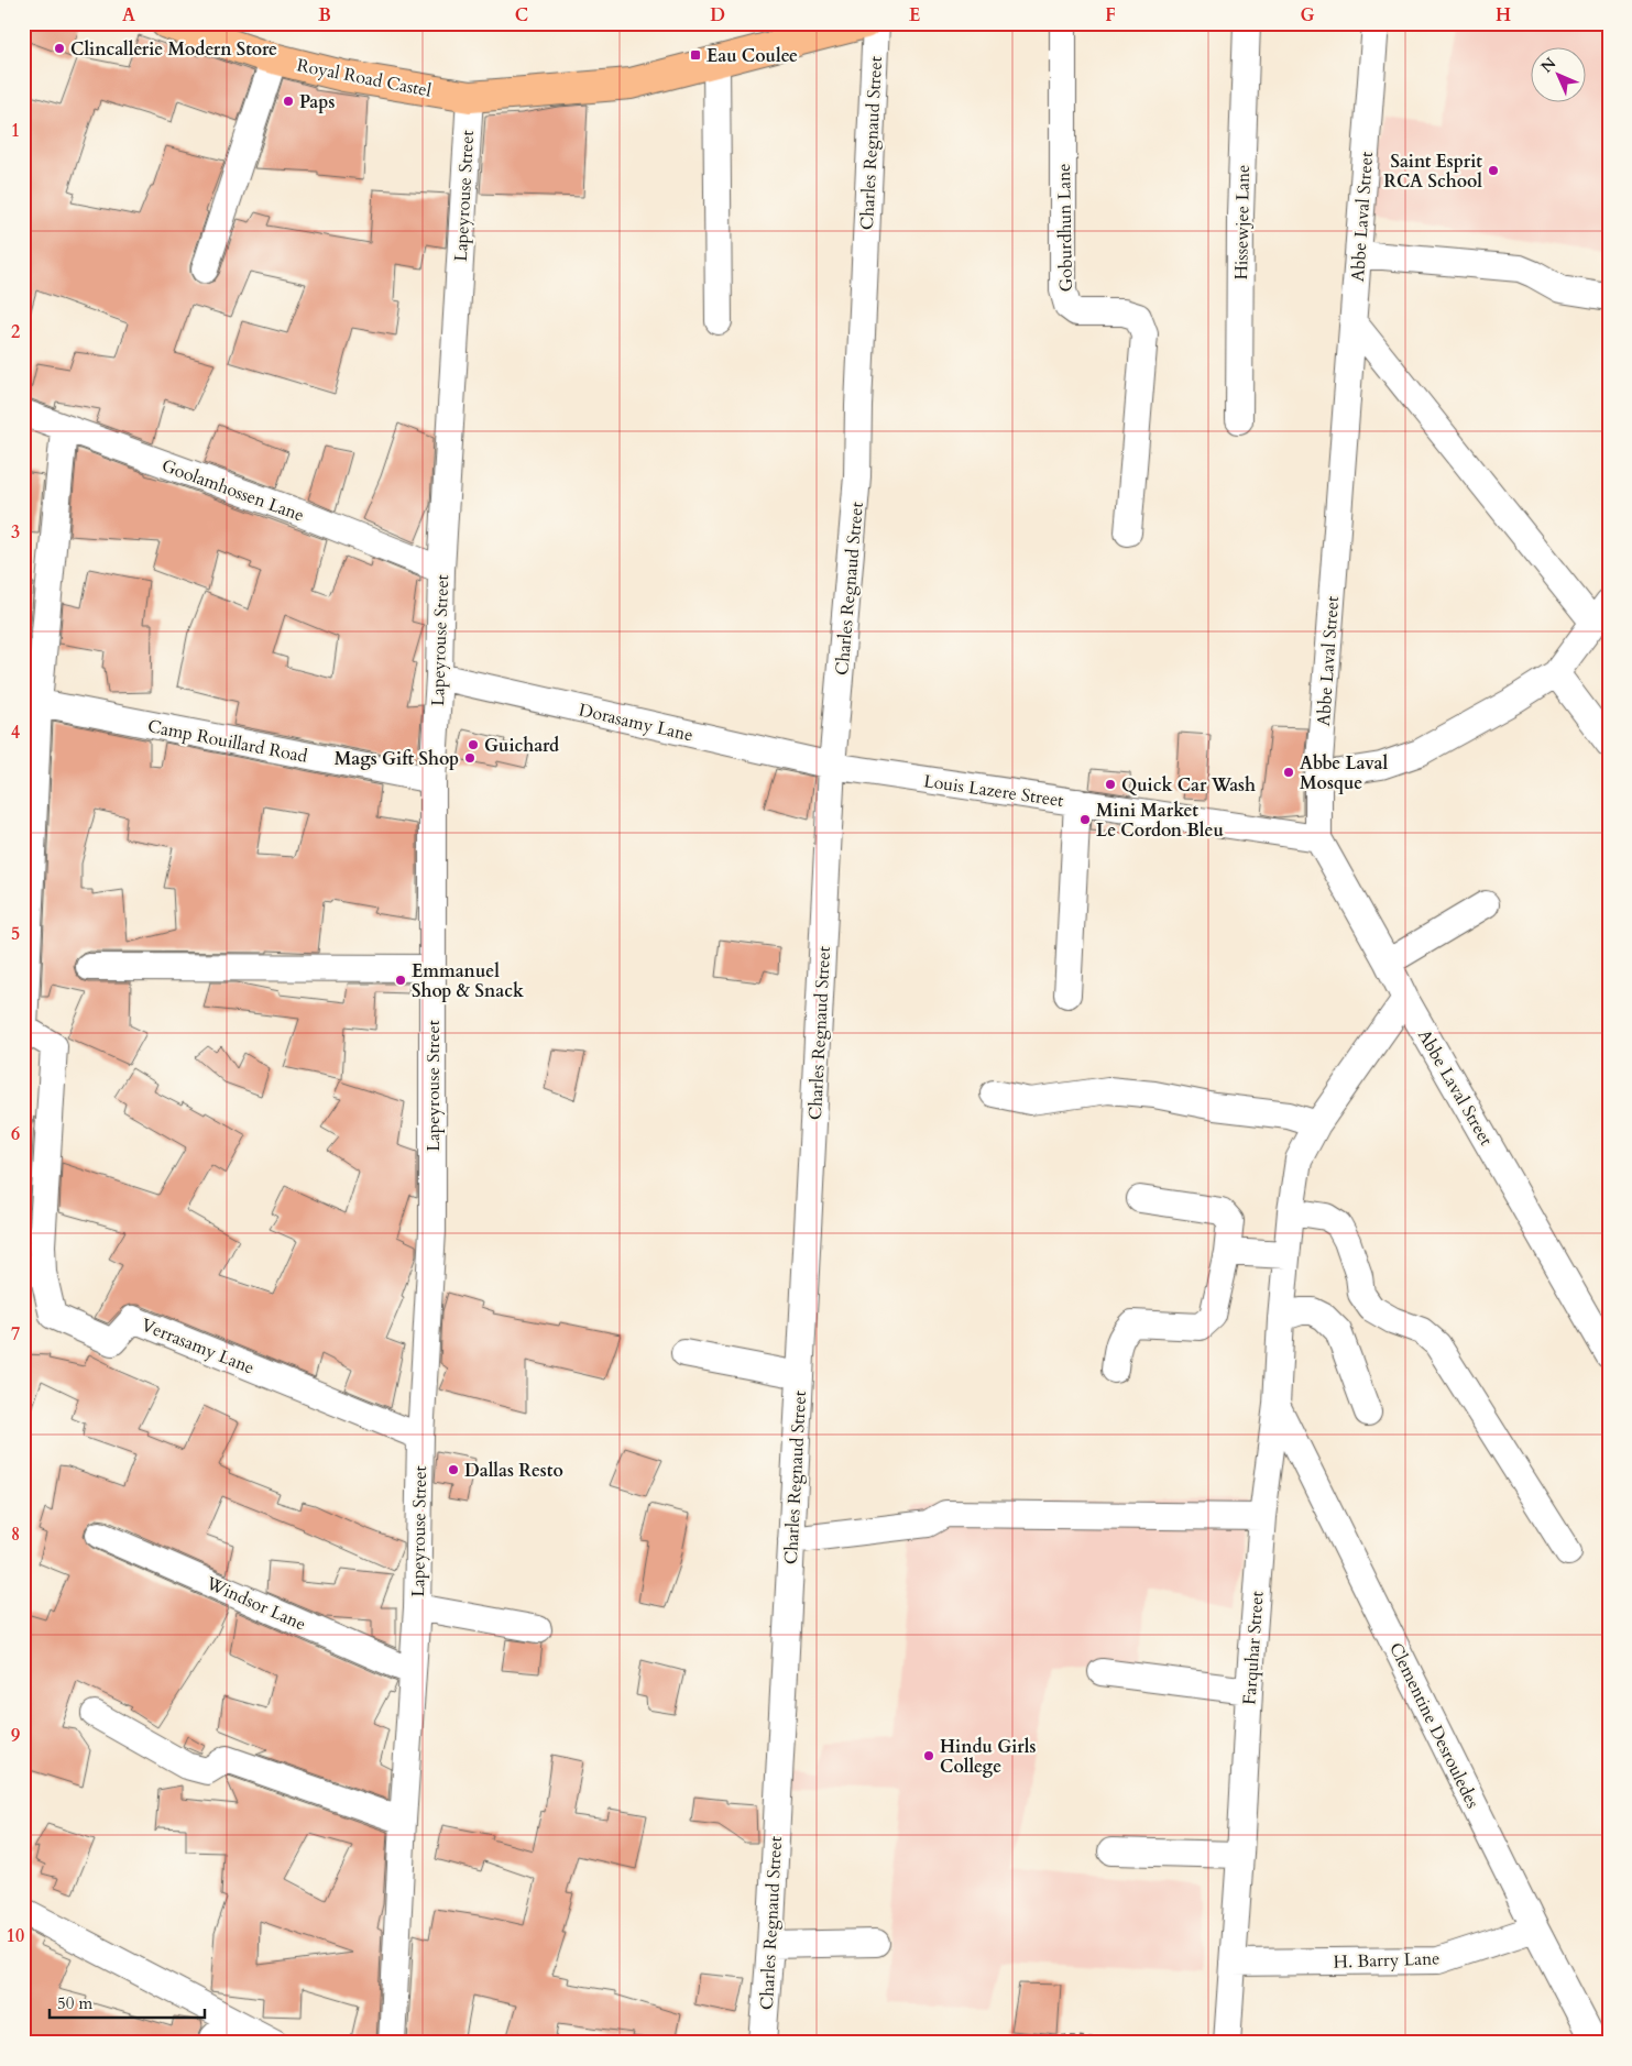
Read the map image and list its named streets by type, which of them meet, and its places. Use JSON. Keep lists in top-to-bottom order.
{
  "streets": {
    "main road": ["Royal Road Castel"],
    "street": [
      "Charles Regnaud Street",
      "Lapeyrouse Street",
      "Abbe Laval Street",
      "Hissewjee Lane",
      "Goburdhun Lane",
      "Goolamhossen Lane",
      "Dorasamy Lane",
      "Camp Rouillard Road",
      "Louis Lazere Street",
      "Verrasamy Lane",
      "Windsor Lane",
      "Farquhar Street",
      "Clementine Desrouledes",
      "H. Barry Lane"
    ]
  },
  "crossings": [
    ["Royal Road Castel", "Charles Regnaud Street"],
    ["Royal Road Castel", "Lapeyrouse Street"],
    ["Charles Regnaud Street", "Dorasamy Lane"],
    ["Charles Regnaud Street", "Louis Lazere Street"],
    ["Lapeyrouse Street", "Goolamhossen Lane"],
    ["Lapeyrouse Street", "Dorasamy Lane"],
    ["Lapeyrouse Street", "Camp Rouillard Road"],
    ["Lapeyrouse Street", "Verrasamy Lane"],
    ["Lapeyrouse Street", "Windsor Lane"],
    ["Abbe Laval Street", "Louis Lazere Street"],
    ["Abbe Laval Street", "Farquhar Street"],
    ["Dorasamy Lane", "Louis Lazere Street"],
    ["Farquhar Street", "Clementine Desrouledes"],
    ["Farquhar Street", "H. Barry Lane"],
    ["Clementine Desrouledes", "H. Barry Lane"]
  ],
  "places": {
    "other": [
      "Clincallerie Modern Store",
      "Paps",
      "Saint Esprit RCA School",
      "Guichard",
      "Mags Gift Shop",
      "Abbe Laval Mosque",
      "Quick Car Wash",
      "Mini Market Le Cordon Bleu",
      "Emmanuel Shop & Snack",
      "Dallas Resto",
      "Hindu Girls College"
    ],
    "transit": ["Eau Coulee"]
  },
  "scale_bar": "50 m",
  "north": "top left",
  "grid": {
    "columns": [
      "A",
      "B",
      "C",
      "D",
      "E",
      "F",
      "G",
      "H"
    ],
    "rows": [
      "1",
      "2",
      "3",
      "4",
      "5",
      "6",
      "7",
      "8",
      "9",
      "10"
    ]
  }
}
